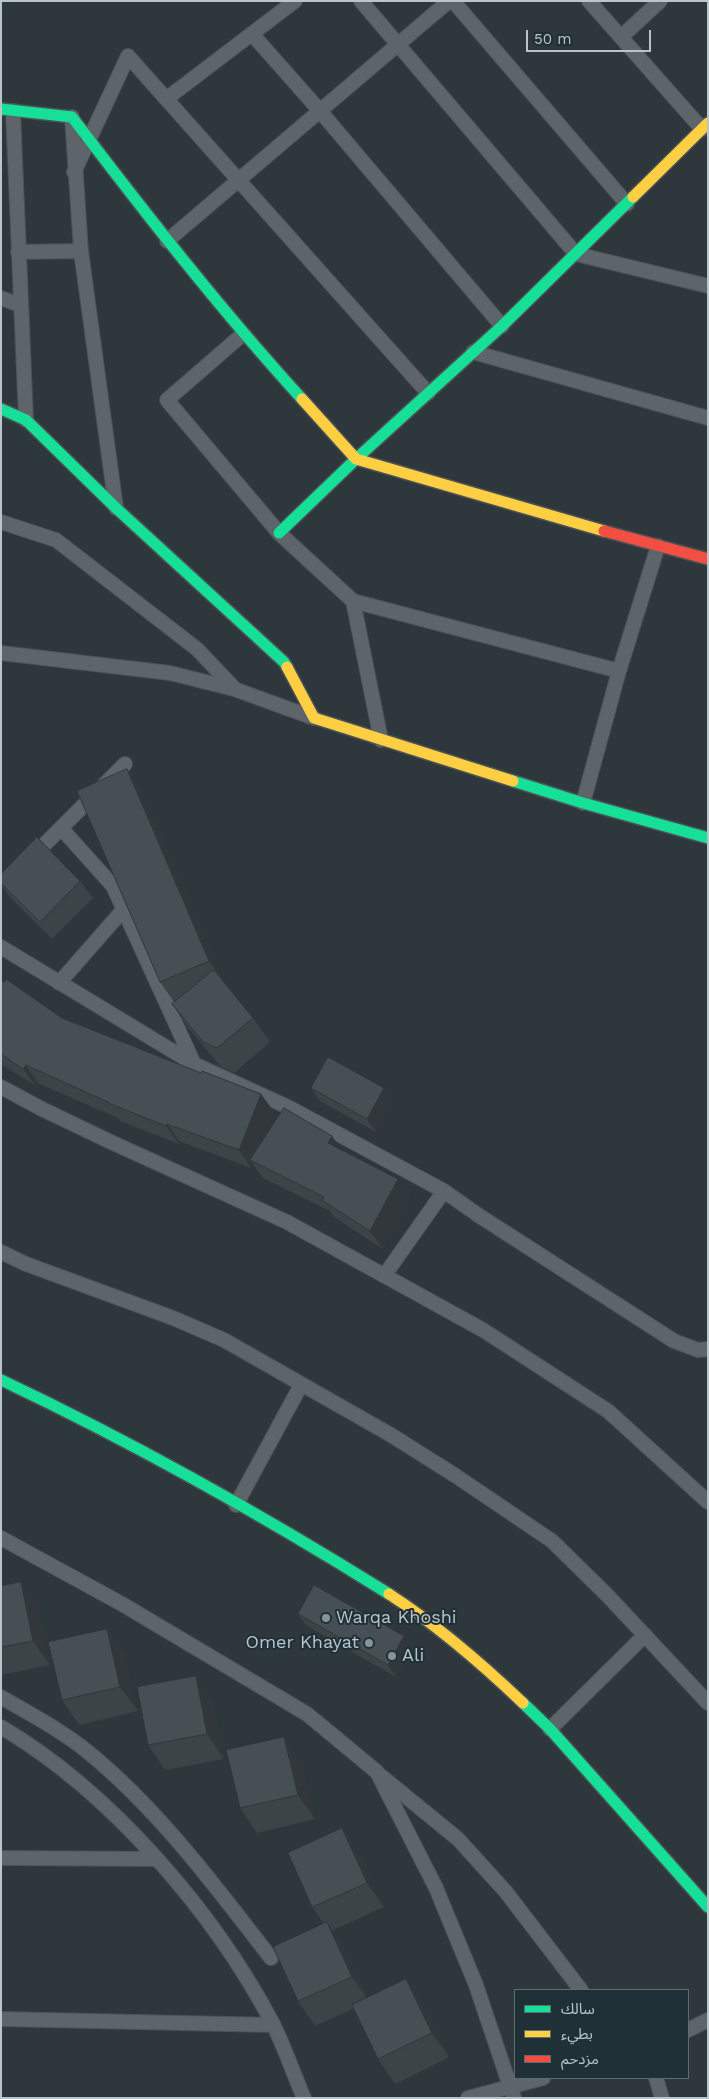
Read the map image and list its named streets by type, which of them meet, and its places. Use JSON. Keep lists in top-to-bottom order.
{
  "places": ["Warqa Khoshi", "Omer Khayat", "Ali"],
  "legend": ["سالك", "بطيء", "مزدحم"],
  "scale_bar": "50 m"
}
